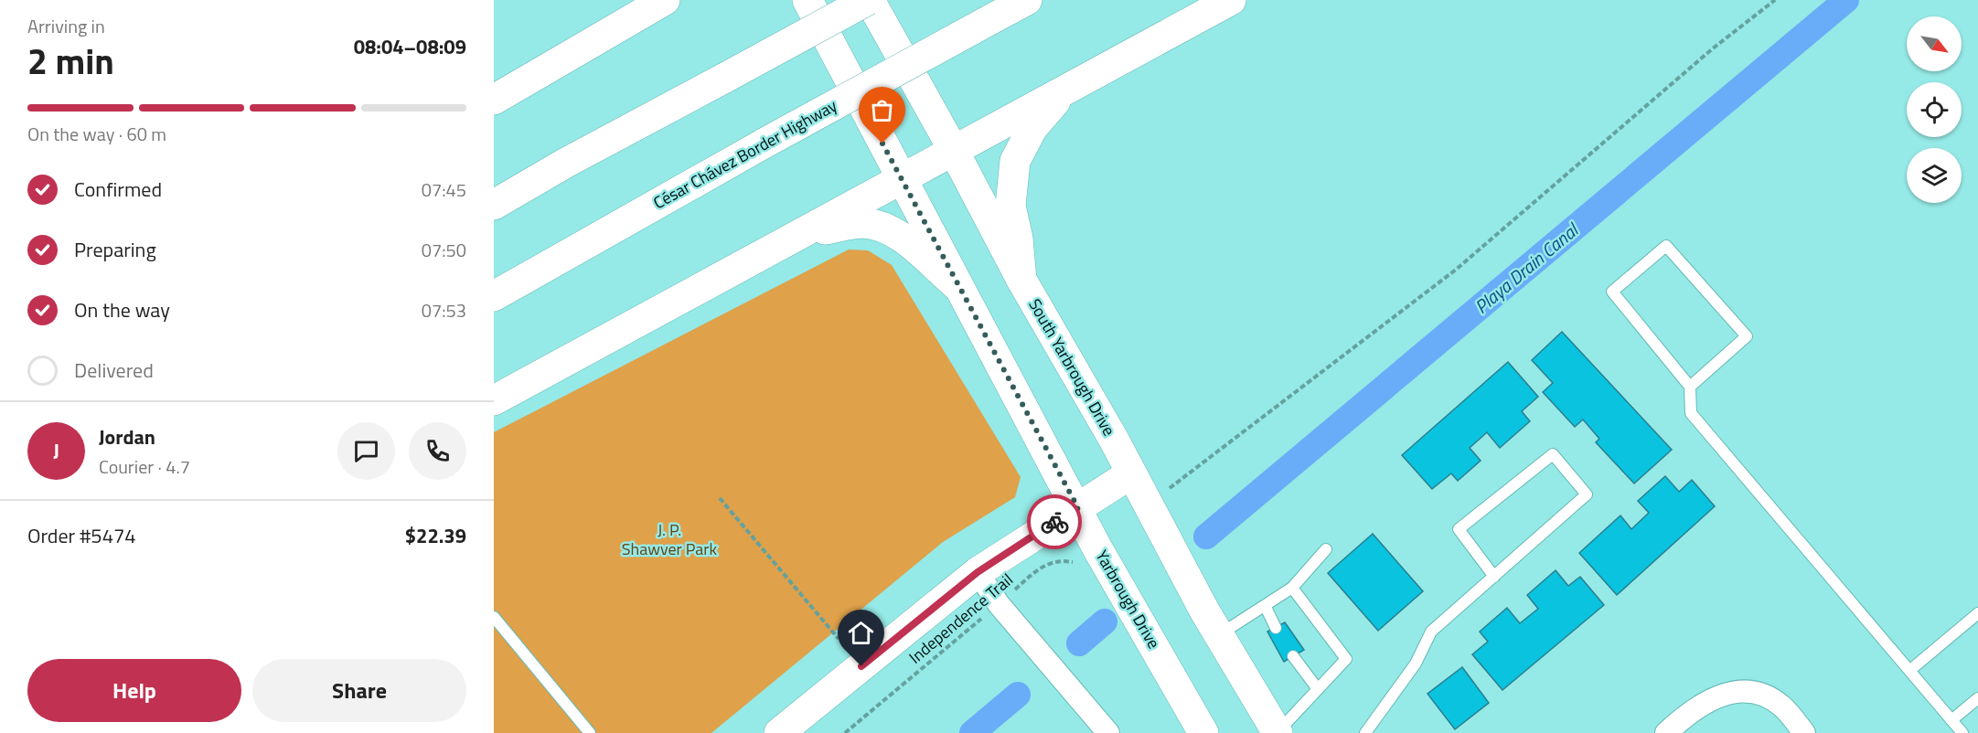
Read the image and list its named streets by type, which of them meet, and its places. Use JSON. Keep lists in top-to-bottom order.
{
  "streets": {
    "main road": ["César Chávez Border Highway", "South Yarbrough Drive", "Yarbrough Drive"],
    "path": ["Independence Trail"]
  },
  "water": ["Playa Drain Canal"],
  "parks": ["J. P. Shawver Park"],
  "north": "bottom right",
  "page": {
    "heading": ["2 min", "Arriving in", "08:04–08:09"],
    "panel": [
      "Jordan",
      "Courier · 4.7",
      "Order #5474",
      "$22.39"
    ],
    "bar": "On the way · 60 m",
    "list": [
      ["Confirmed", "07:45"],
      ["Preparing", "07:50"],
      ["On the way", "07:53"],
      "Delivered"
    ],
    "round": "J",
    "buttons": ["Help", "Share"]
  }
}
